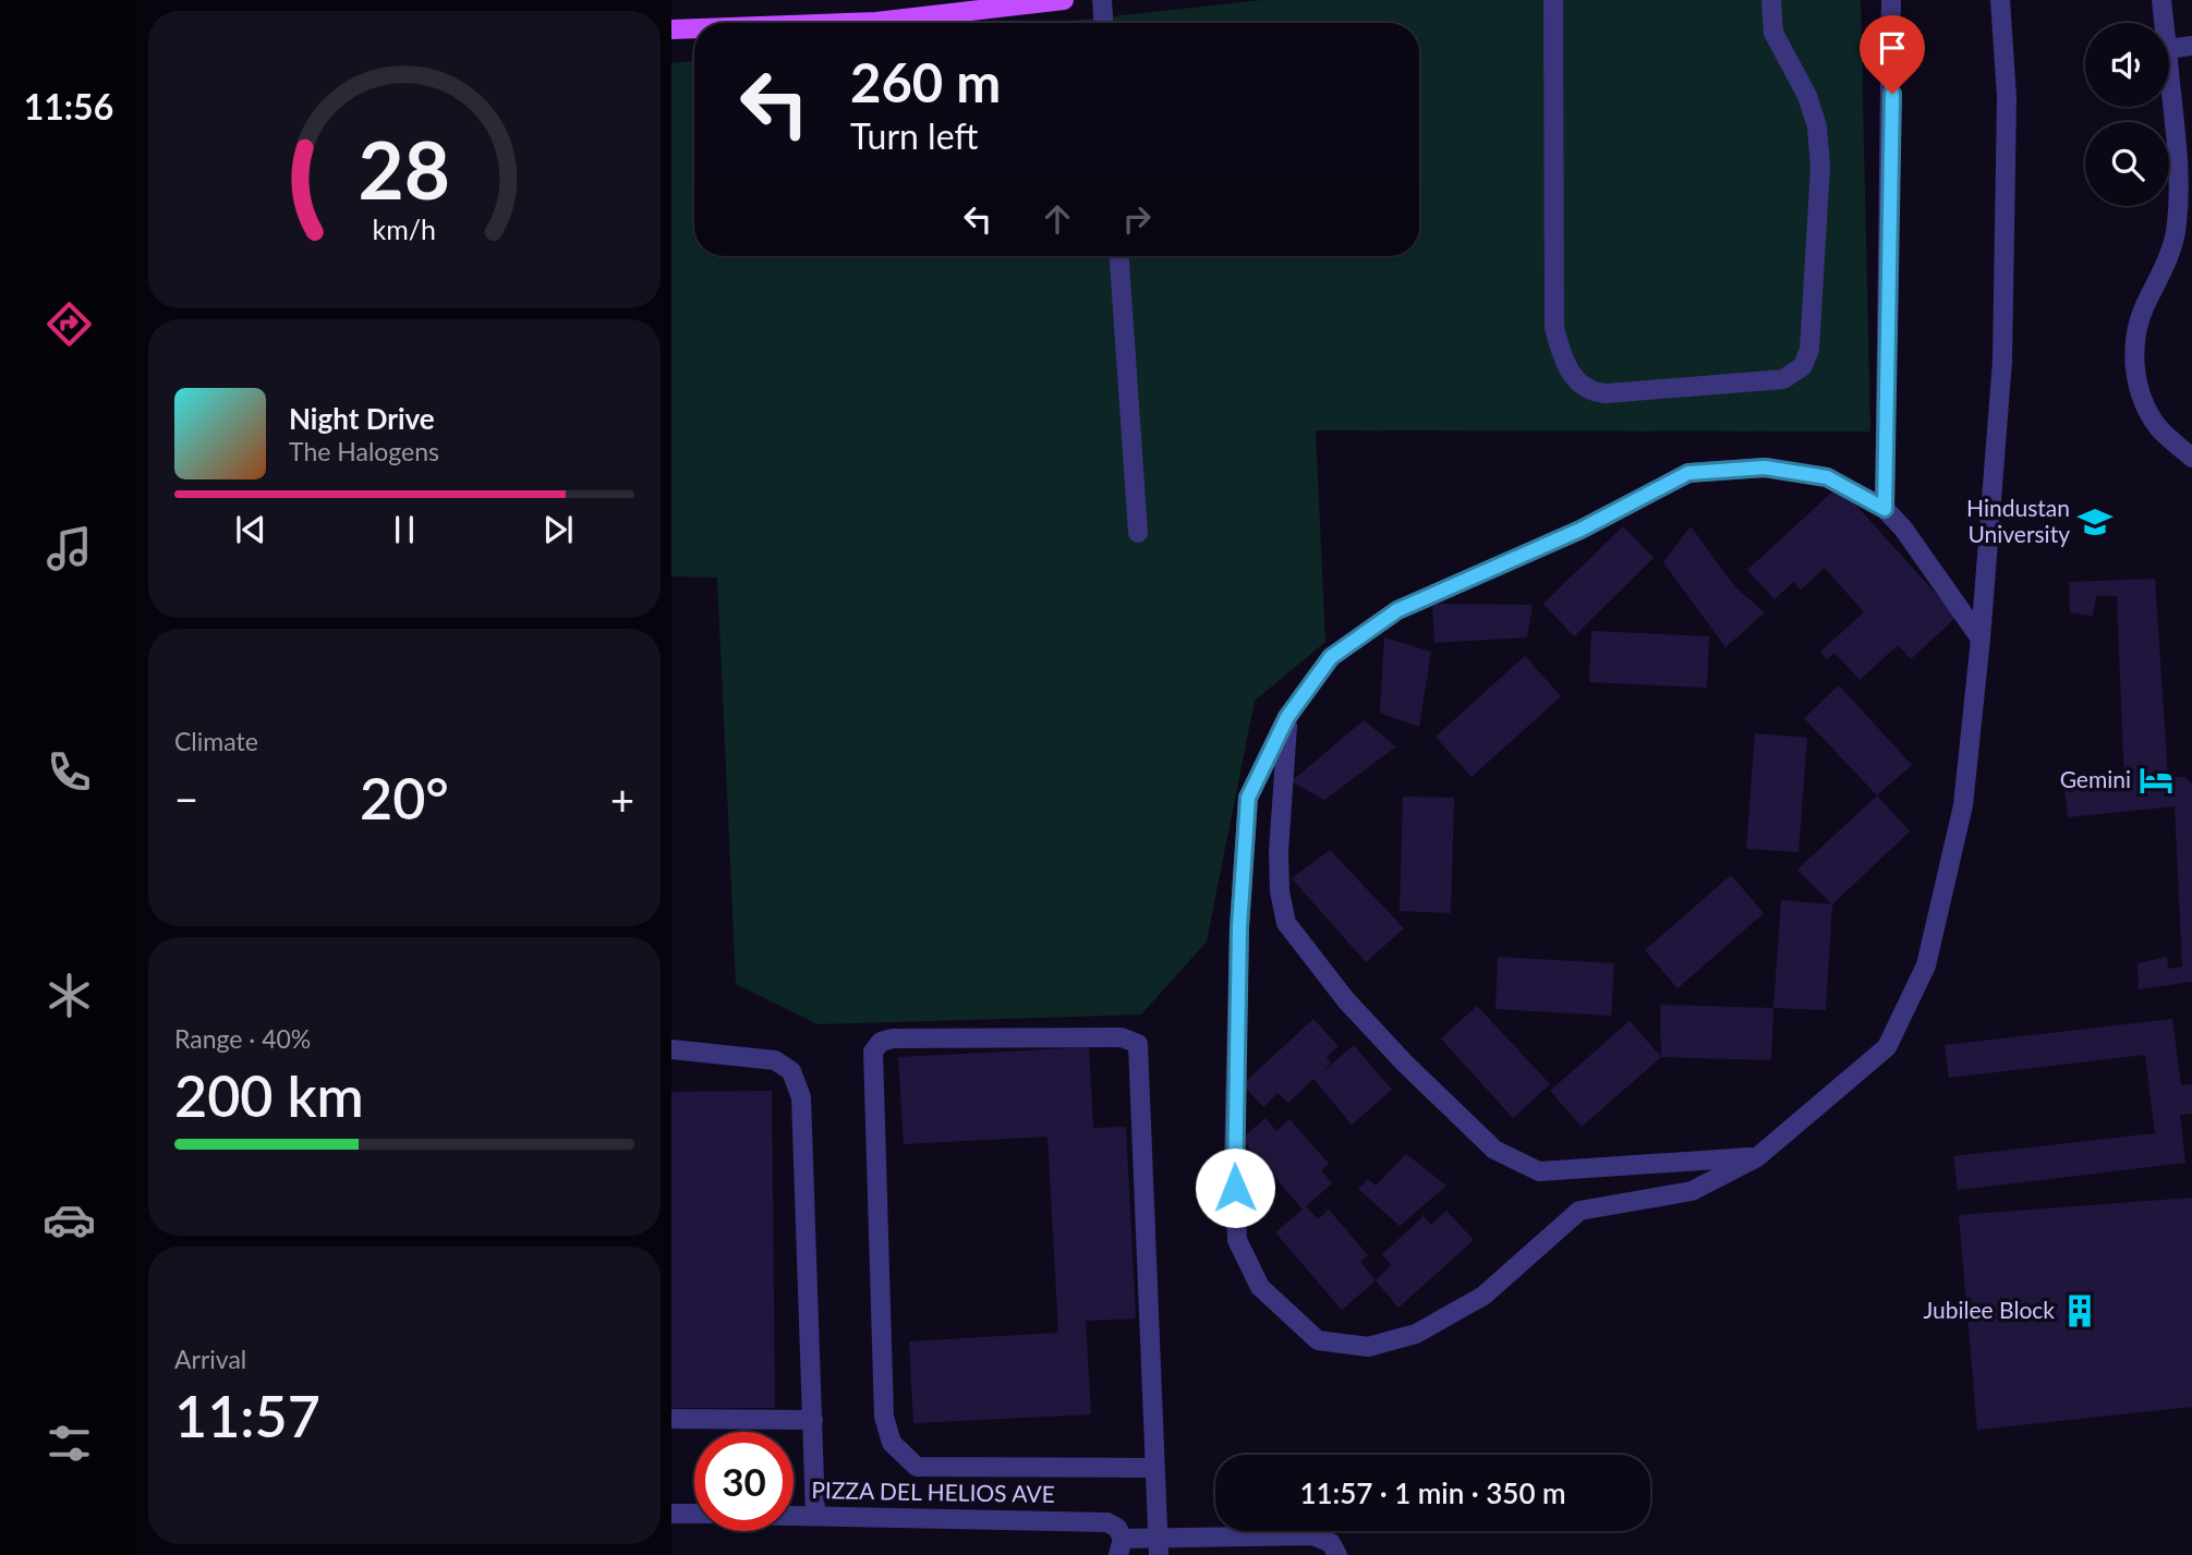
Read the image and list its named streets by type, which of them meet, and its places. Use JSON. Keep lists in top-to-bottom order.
{
  "streets": {
    "street": ["PIZZA DEL HELIOS AVE"]
  },
  "places": {
    "school or university": ["Hindustan University"],
    "hotel": ["Gemini"],
    "building": ["Jubilee Block"]
  },
  "page": {
    "tabs": "11:56",
    "turn": ["260 m", "Turn left"],
    "song": ["Night Drive", "The Halogens"],
    "tile": [
      "Climate",
      ["Range · 40%", "200 km"],
      ["Arrival", "11:57"]
    ],
    "heat": ["−", "20°", "+"],
    "limit": "30",
    "trip": "11:57 · 1 min · 350 m",
    "gauge": ["28", "km/h"]
  }
}
